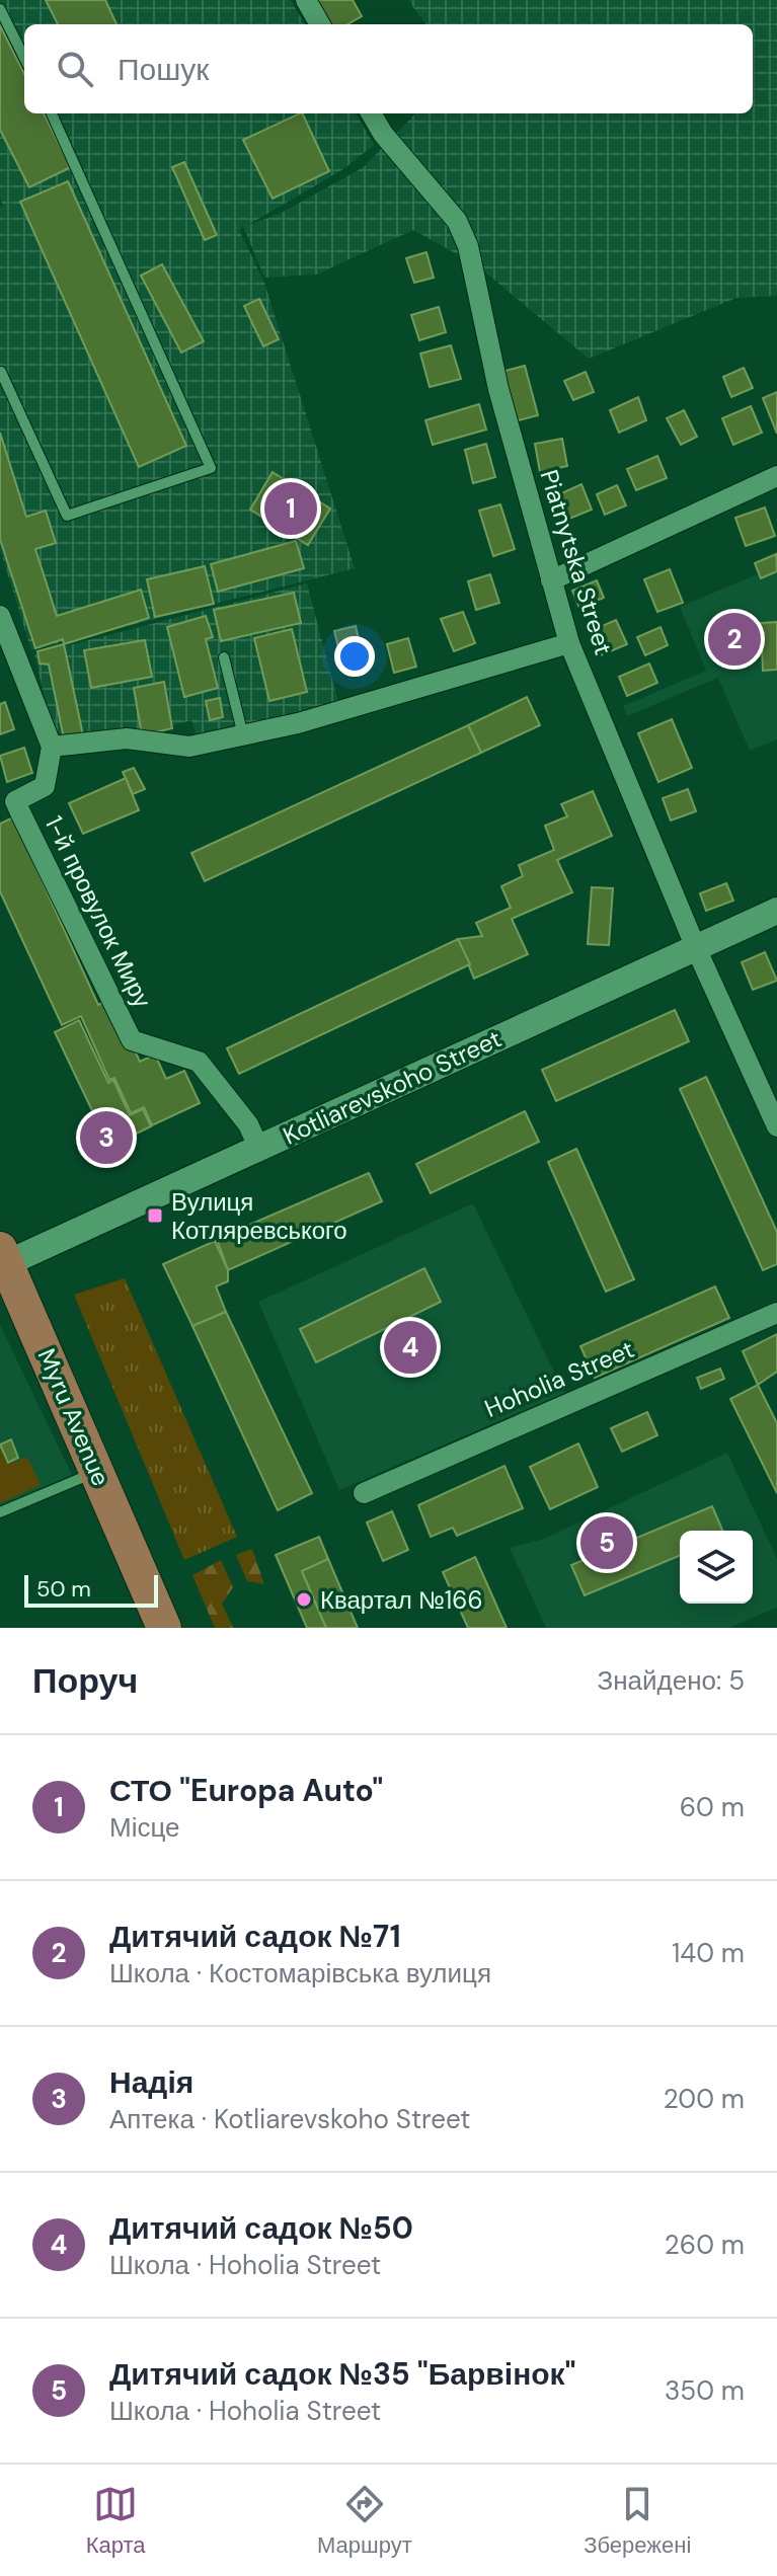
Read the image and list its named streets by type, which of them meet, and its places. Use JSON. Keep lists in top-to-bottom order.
{
  "streets": {
    "main road": ["Myru Avenue"],
    "street": [
      "Piatnytska Street",
      "1-й провулок Миру",
      "Kotliarevskoho Street",
      "Hoholia Street"
    ]
  },
  "crossings": [
    ["Piatnytska Street", "Kotliarevskoho Street"],
    ["1-й провулок Миру", "Kotliarevskoho Street"],
    ["Kotliarevskoho Street", "Myru Avenue"]
  ],
  "places": {
    "transit": ["Вулиця Котляревського"],
    "other": ["Квартал №166"]
  },
  "scale_bar": "50 m",
  "page": {
    "search": "Пошук",
    "pins": [
      "1",
      "2",
      "3",
      "4",
      "5"
    ],
    "scale": "50 m",
    "heading": ["Поруч", "Знайдено: 5"],
    "list": [
      {
        "mark": "1",
        "name": "СТО \"Europa Auto\"",
        "note": "Місце",
        "value": "60 m"
      },
      {
        "mark": "2",
        "name": "Дитячий садок №71",
        "note": "Школа · Костомарівська вулиця",
        "value": "140 m"
      },
      {
        "mark": "3",
        "name": "Надія",
        "note": "Аптека · Kotliarevskoho Street",
        "value": "200 m"
      },
      {
        "mark": "4",
        "name": "Дитячий садок №50",
        "note": "Школа · Hoholia Street",
        "value": "260 m"
      },
      {
        "mark": "5",
        "name": "Дитячий садок №35 \"Барвінок\"",
        "note": "Школа · Hoholia Street",
        "value": "350 m"
      }
    ],
    "nav": ["Карта", "Маршрут", "Збережені"]
  }
}
